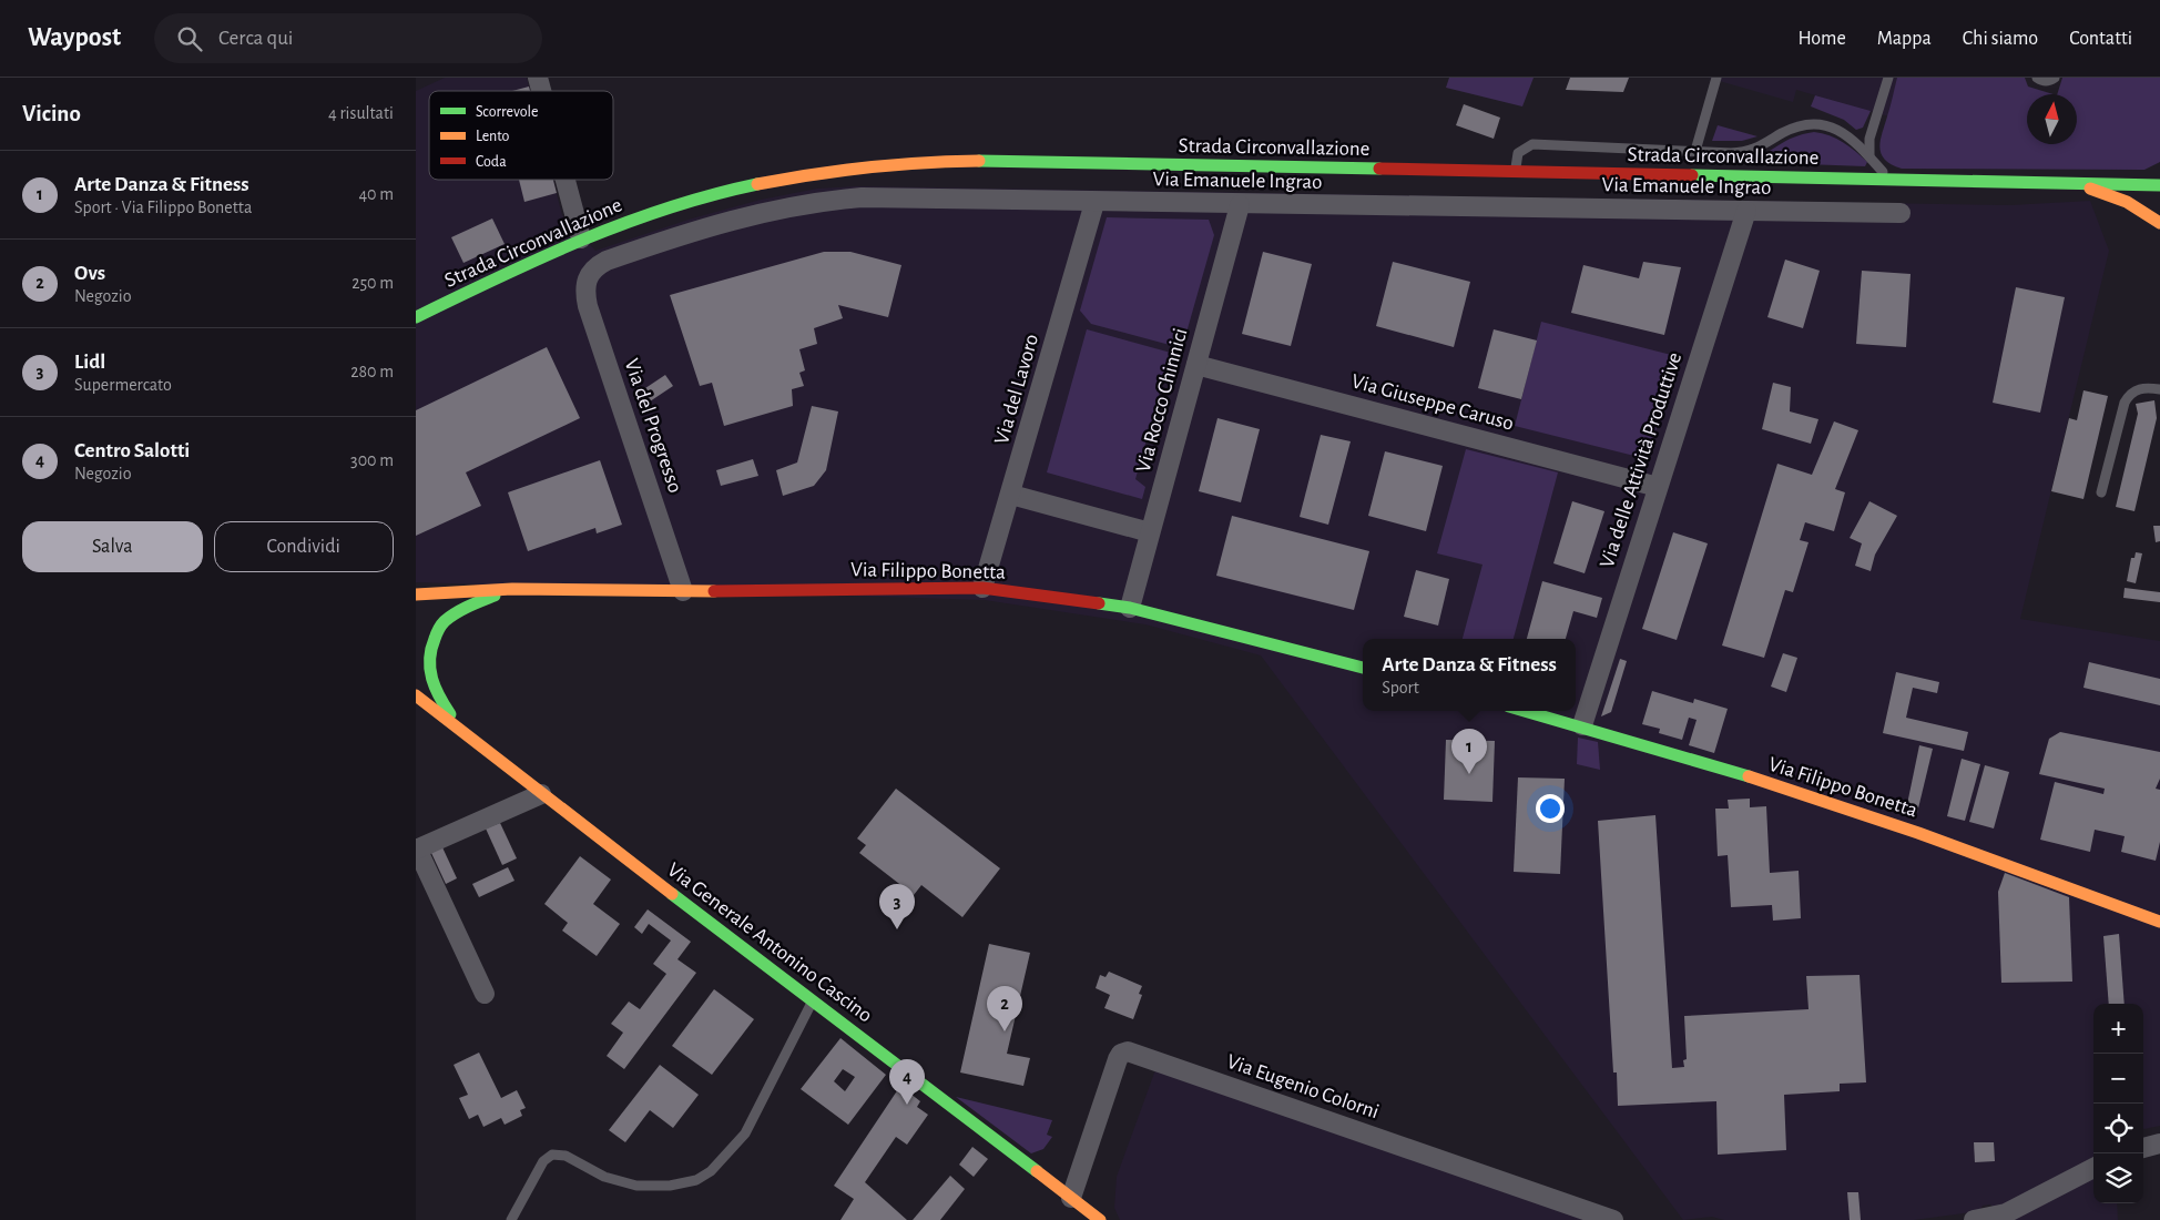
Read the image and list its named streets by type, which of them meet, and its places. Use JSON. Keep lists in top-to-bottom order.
{
  "streets": {
    "main road": ["Strada Circonvallazione", "Via Filippo Bonetta", "Via Generale Antonino Cascino"],
    "street": [
      "Via Emanuele Ingrao",
      "Via del Lavoro",
      "Via Rocco Chinnici",
      "Via Giuseppe Caruso",
      "Via del Progresso",
      "Via delle Attività Produttive",
      "Via Eugenio Colorni"
    ]
  },
  "crossings": [
    ["Via Emanuele Ingrao", "Via del Lavoro"],
    ["Via Emanuele Ingrao", "Via Rocco Chinnici"],
    ["Via Emanuele Ingrao", "Via del Progresso"],
    ["Via Emanuele Ingrao", "Via delle Attività Produttive"],
    ["Via del Lavoro", "Via Filippo Bonetta"],
    ["Via Rocco Chinnici", "Via Giuseppe Caruso"],
    ["Via Rocco Chinnici", "Via Filippo Bonetta"],
    ["Via Giuseppe Caruso", "Via delle Attività Produttive"],
    ["Via del Progresso", "Via Filippo Bonetta"],
    ["Via delle Attività Produttive", "Via Filippo Bonetta"],
    ["Via Generale Antonino Cascino", "Via Eugenio Colorni"]
  ],
  "legend": ["Scorrevole", "Lento", "Coda"],
  "north": "top",
  "page": {
    "header": "Waypost",
    "search": "Cerca qui",
    "nav": [
      "Home",
      "Mappa",
      "Chi siamo",
      "Contatti"
    ],
    "heading": ["Vicino", "4 risultati"],
    "list": [
      {
        "mark": "1",
        "name": "Arte Danza & Fitness",
        "note": "Sport · Via Filippo Bonetta",
        "value": "40 m"
      },
      {
        "mark": "2",
        "name": "Ovs",
        "note": "Negozio",
        "value": "250 m"
      },
      {
        "mark": "3",
        "name": "Lidl",
        "note": "Supermercato",
        "value": "280 m"
      },
      {
        "mark": "4",
        "name": "Centro Salotti",
        "note": "Negozio",
        "value": "300 m"
      }
    ],
    "buttons": ["Salva", "Condividi"],
    "popup": ["Arte Danza & Fitness", "Sport"],
    "pins": [
      "1",
      "3",
      "2",
      "4"
    ],
    "map_buttons": ["+", "−"]
  }
}
